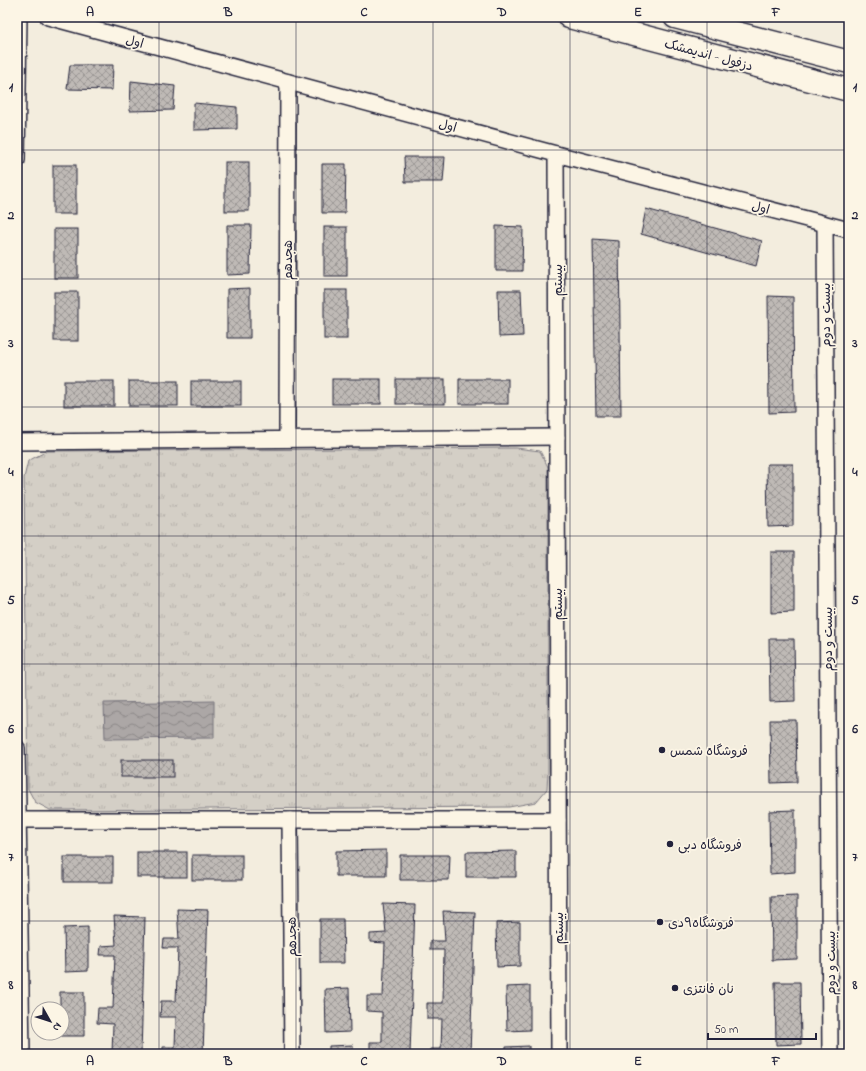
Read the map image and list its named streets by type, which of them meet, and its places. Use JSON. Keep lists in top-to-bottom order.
{
  "streets": {
    "main road": ["دزفول - اندیمشک"],
    "street": [
      "اول",
      "هجدهم",
      "بیستم",
      "بیست و دوم"
    ]
  },
  "crossings": [
    ["اول", "هجدهم"],
    ["اول", "بیستم"],
    ["اول", "بیست و دوم"]
  ],
  "places": [
    "فروشگاه شمس",
    "فروشگاه دبی",
    "فروشگاه۹دی",
    "نان فانتزی"
  ],
  "scale_bar": "50 m",
  "north": "bottom right",
  "grid": {
    "columns": [
      "A",
      "B",
      "C",
      "D",
      "E",
      "F"
    ],
    "rows": [
      "1",
      "2",
      "3",
      "4",
      "5",
      "6",
      "7",
      "8"
    ]
  }
}
